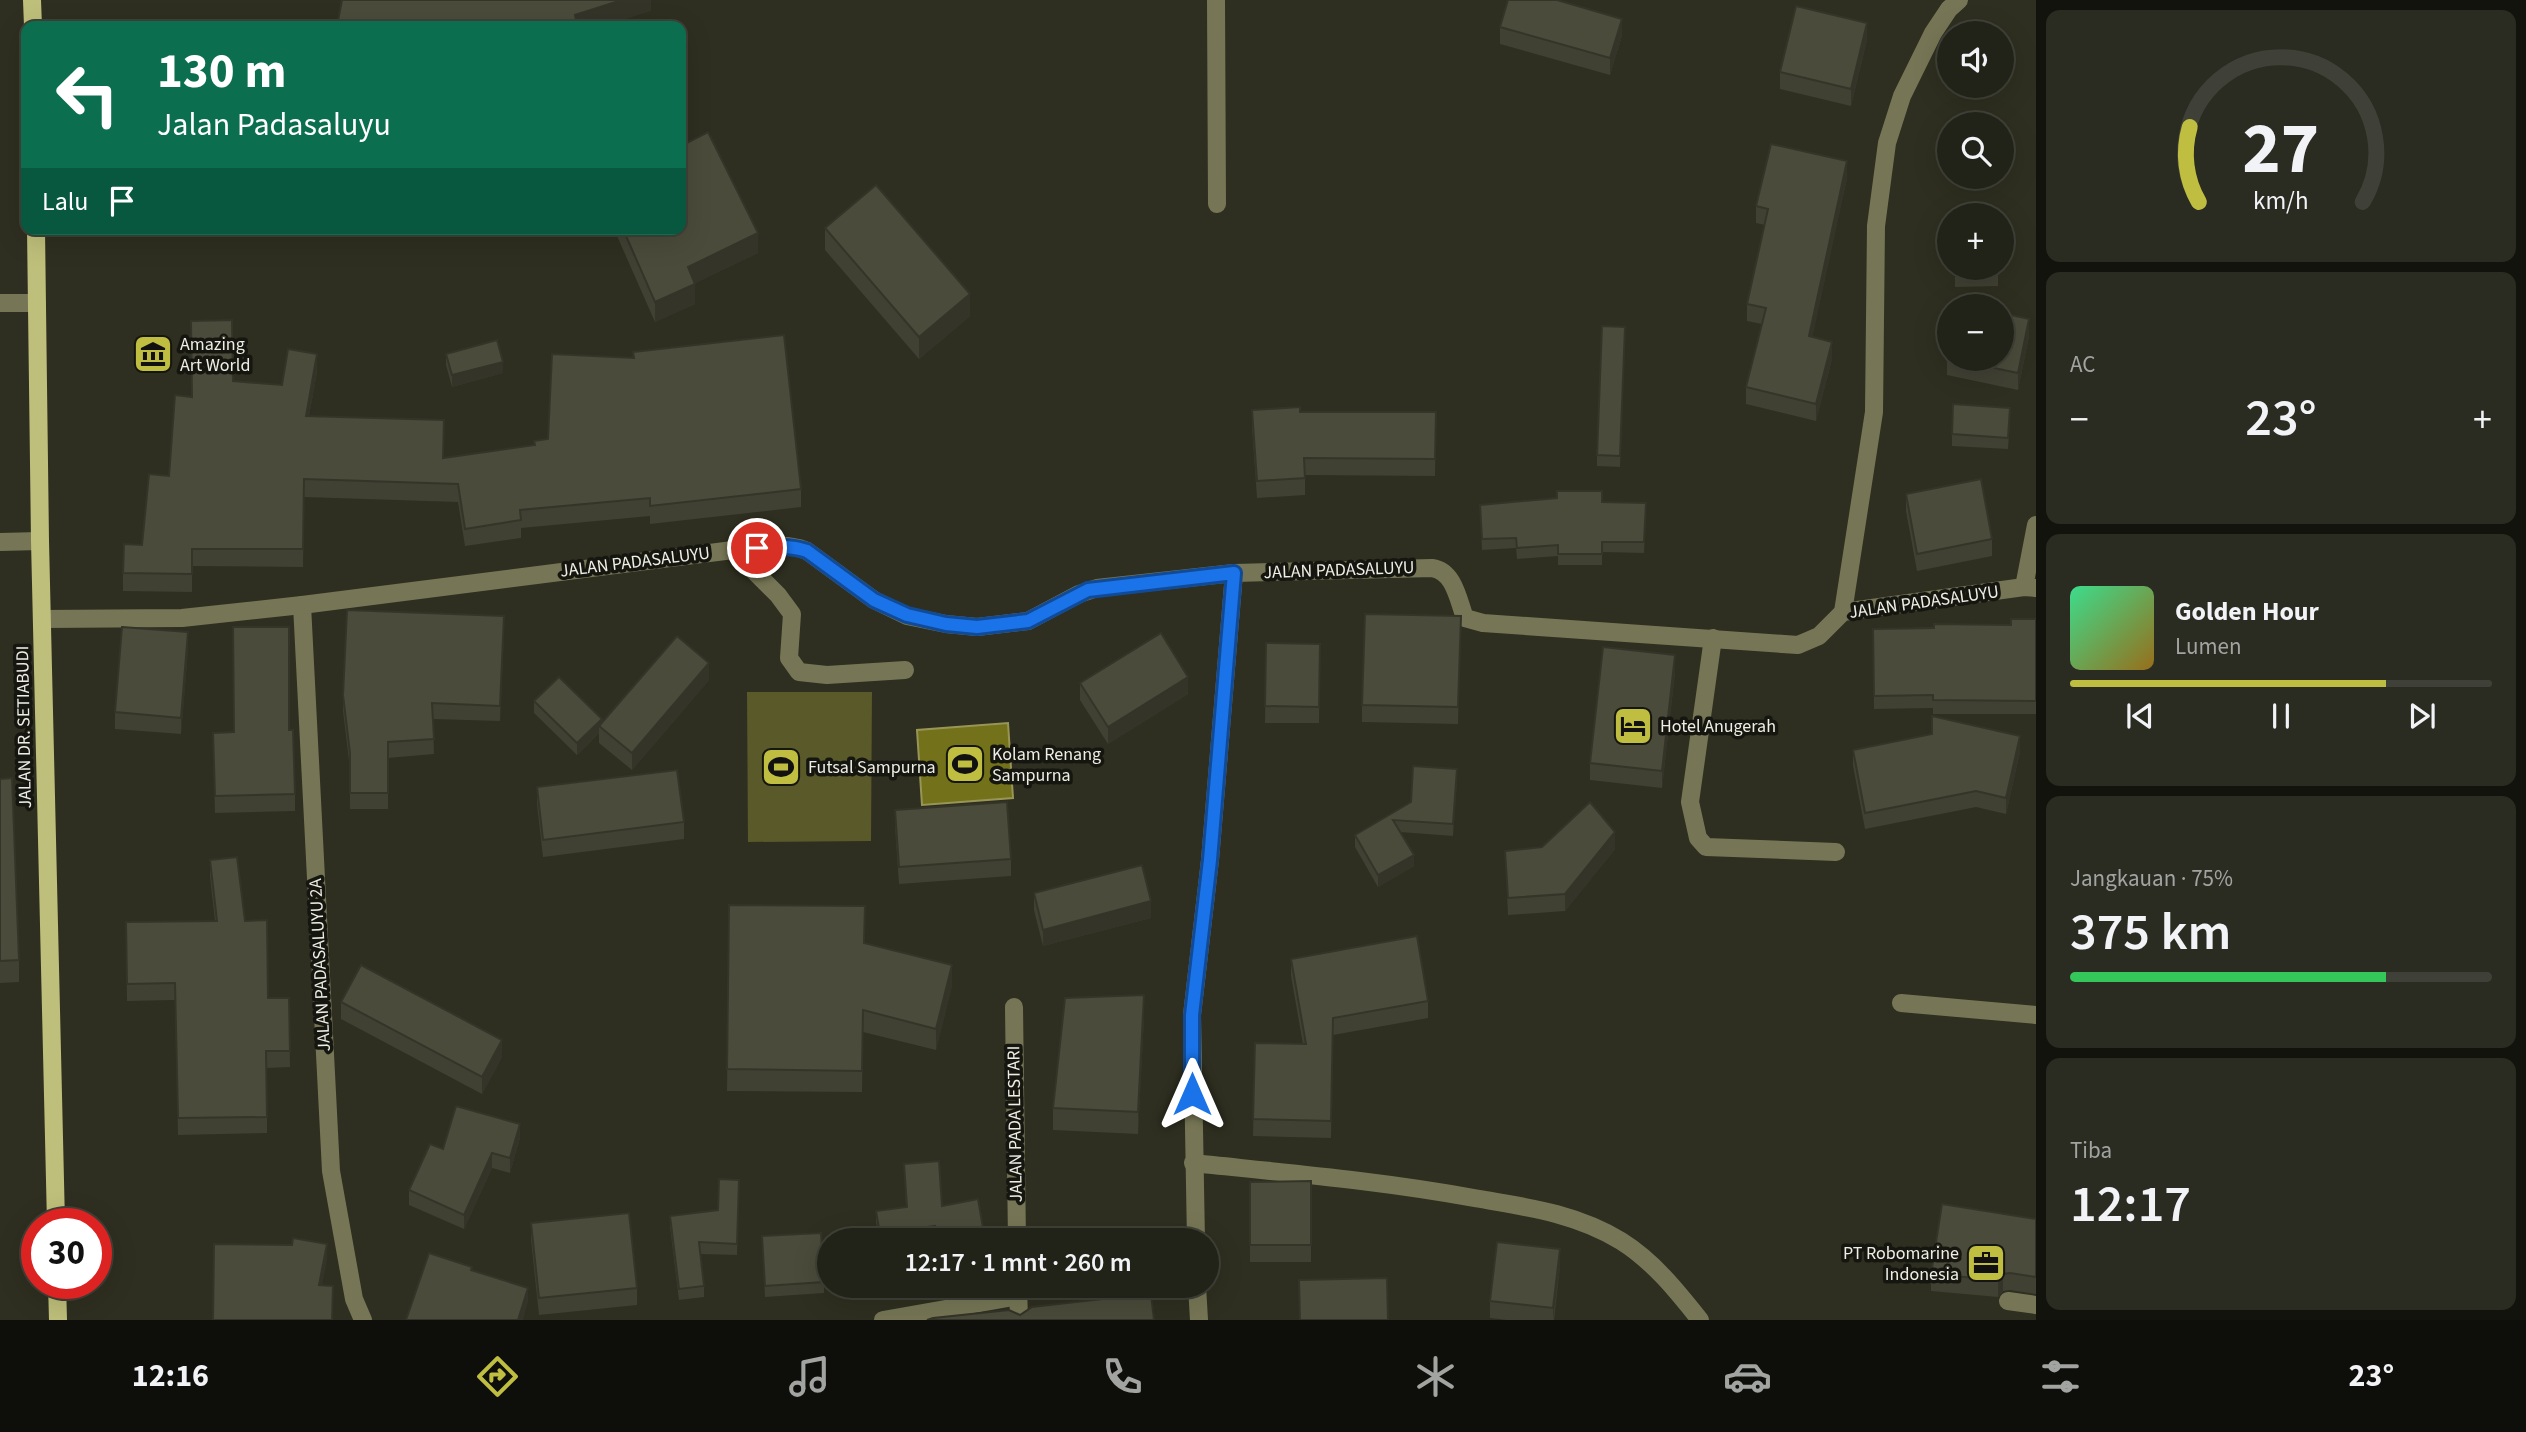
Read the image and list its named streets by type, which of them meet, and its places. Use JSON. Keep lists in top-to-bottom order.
{
  "streets": {
    "main road": ["JALAN DR. SETIABUDI"],
    "street": ["JALAN PADASALUYU", "JALAN PADASALUYU 2A", "JALAN PADA LESTARI"]
  },
  "crossings": [
    ["JALAN PADASALUYU", "JALAN DR. SETIABUDI"],
    ["JALAN PADASALUYU", "JALAN PADASALUYU 2A"]
  ],
  "places": {
    "museum": ["Amazing Art World"],
    "hotel": ["Hotel Anugerah"],
    "sports": ["Kolam Renang Sampurna", "Futsal Sampurna"],
    "office": ["PT Robomarine Indonesia"]
  },
  "page": {
    "map_buttons": ["+", "−"],
    "turn": ["130 m", "Jalan Padasaluyu"],
    "then": "Lalu",
    "tile": [
      "AC",
      ["Jangkauan · 75%", "375 km"],
      ["Tiba", "12:17"]
    ],
    "heat": ["−", "23°", "+"],
    "song": ["Golden Hour", "Lumen"],
    "limit": "30",
    "trip": "12:17 · 1 mnt · 260 m",
    "tabs": ["12:16", "23°"],
    "gauge": ["27", "km/h"]
  }
}
